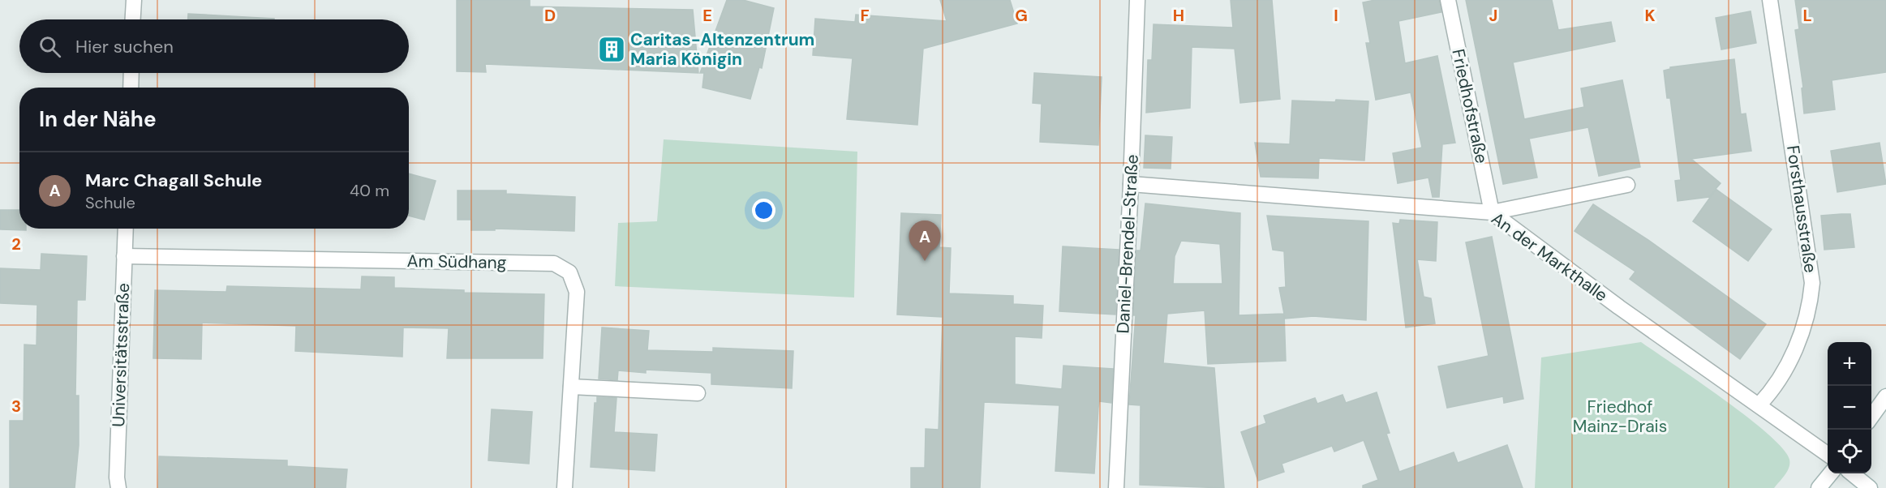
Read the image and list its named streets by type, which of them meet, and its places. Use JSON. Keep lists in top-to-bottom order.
{
  "streets": {
    "street": [
      "Friedhofstraße",
      "Forsthausstraße",
      "Daniel-Brendel-Straße",
      "An der Markthalle",
      "Am Südhang",
      "Universitätsstraße"
    ]
  },
  "crossings": [
    ["Friedhofstraße", "An der Markthalle"],
    ["Forsthausstraße", "An der Markthalle"],
    ["Daniel-Brendel-Straße", "An der Markthalle"],
    ["Am Südhang", "Universitätsstraße"]
  ],
  "parks": ["Friedhof Mainz-Drais"],
  "places": {
    "building": ["Caritas-Altenzentrum Maria Königin"]
  },
  "page": {
    "search": "Hier suchen",
    "heading": "In der Nähe",
    "list": [
      {
        "mark": "A",
        "name": "Marc Chagall Schule",
        "note": "Schule",
        "value": "40 m"
      }
    ],
    "pins": "A",
    "map_buttons": ["+", "−"]
  },
  "grid": {
    "columns": [
      "D",
      "E",
      "F",
      "G",
      "H",
      "I",
      "J",
      "K",
      "L"
    ],
    "rows": ["2", "3"]
  }
}
